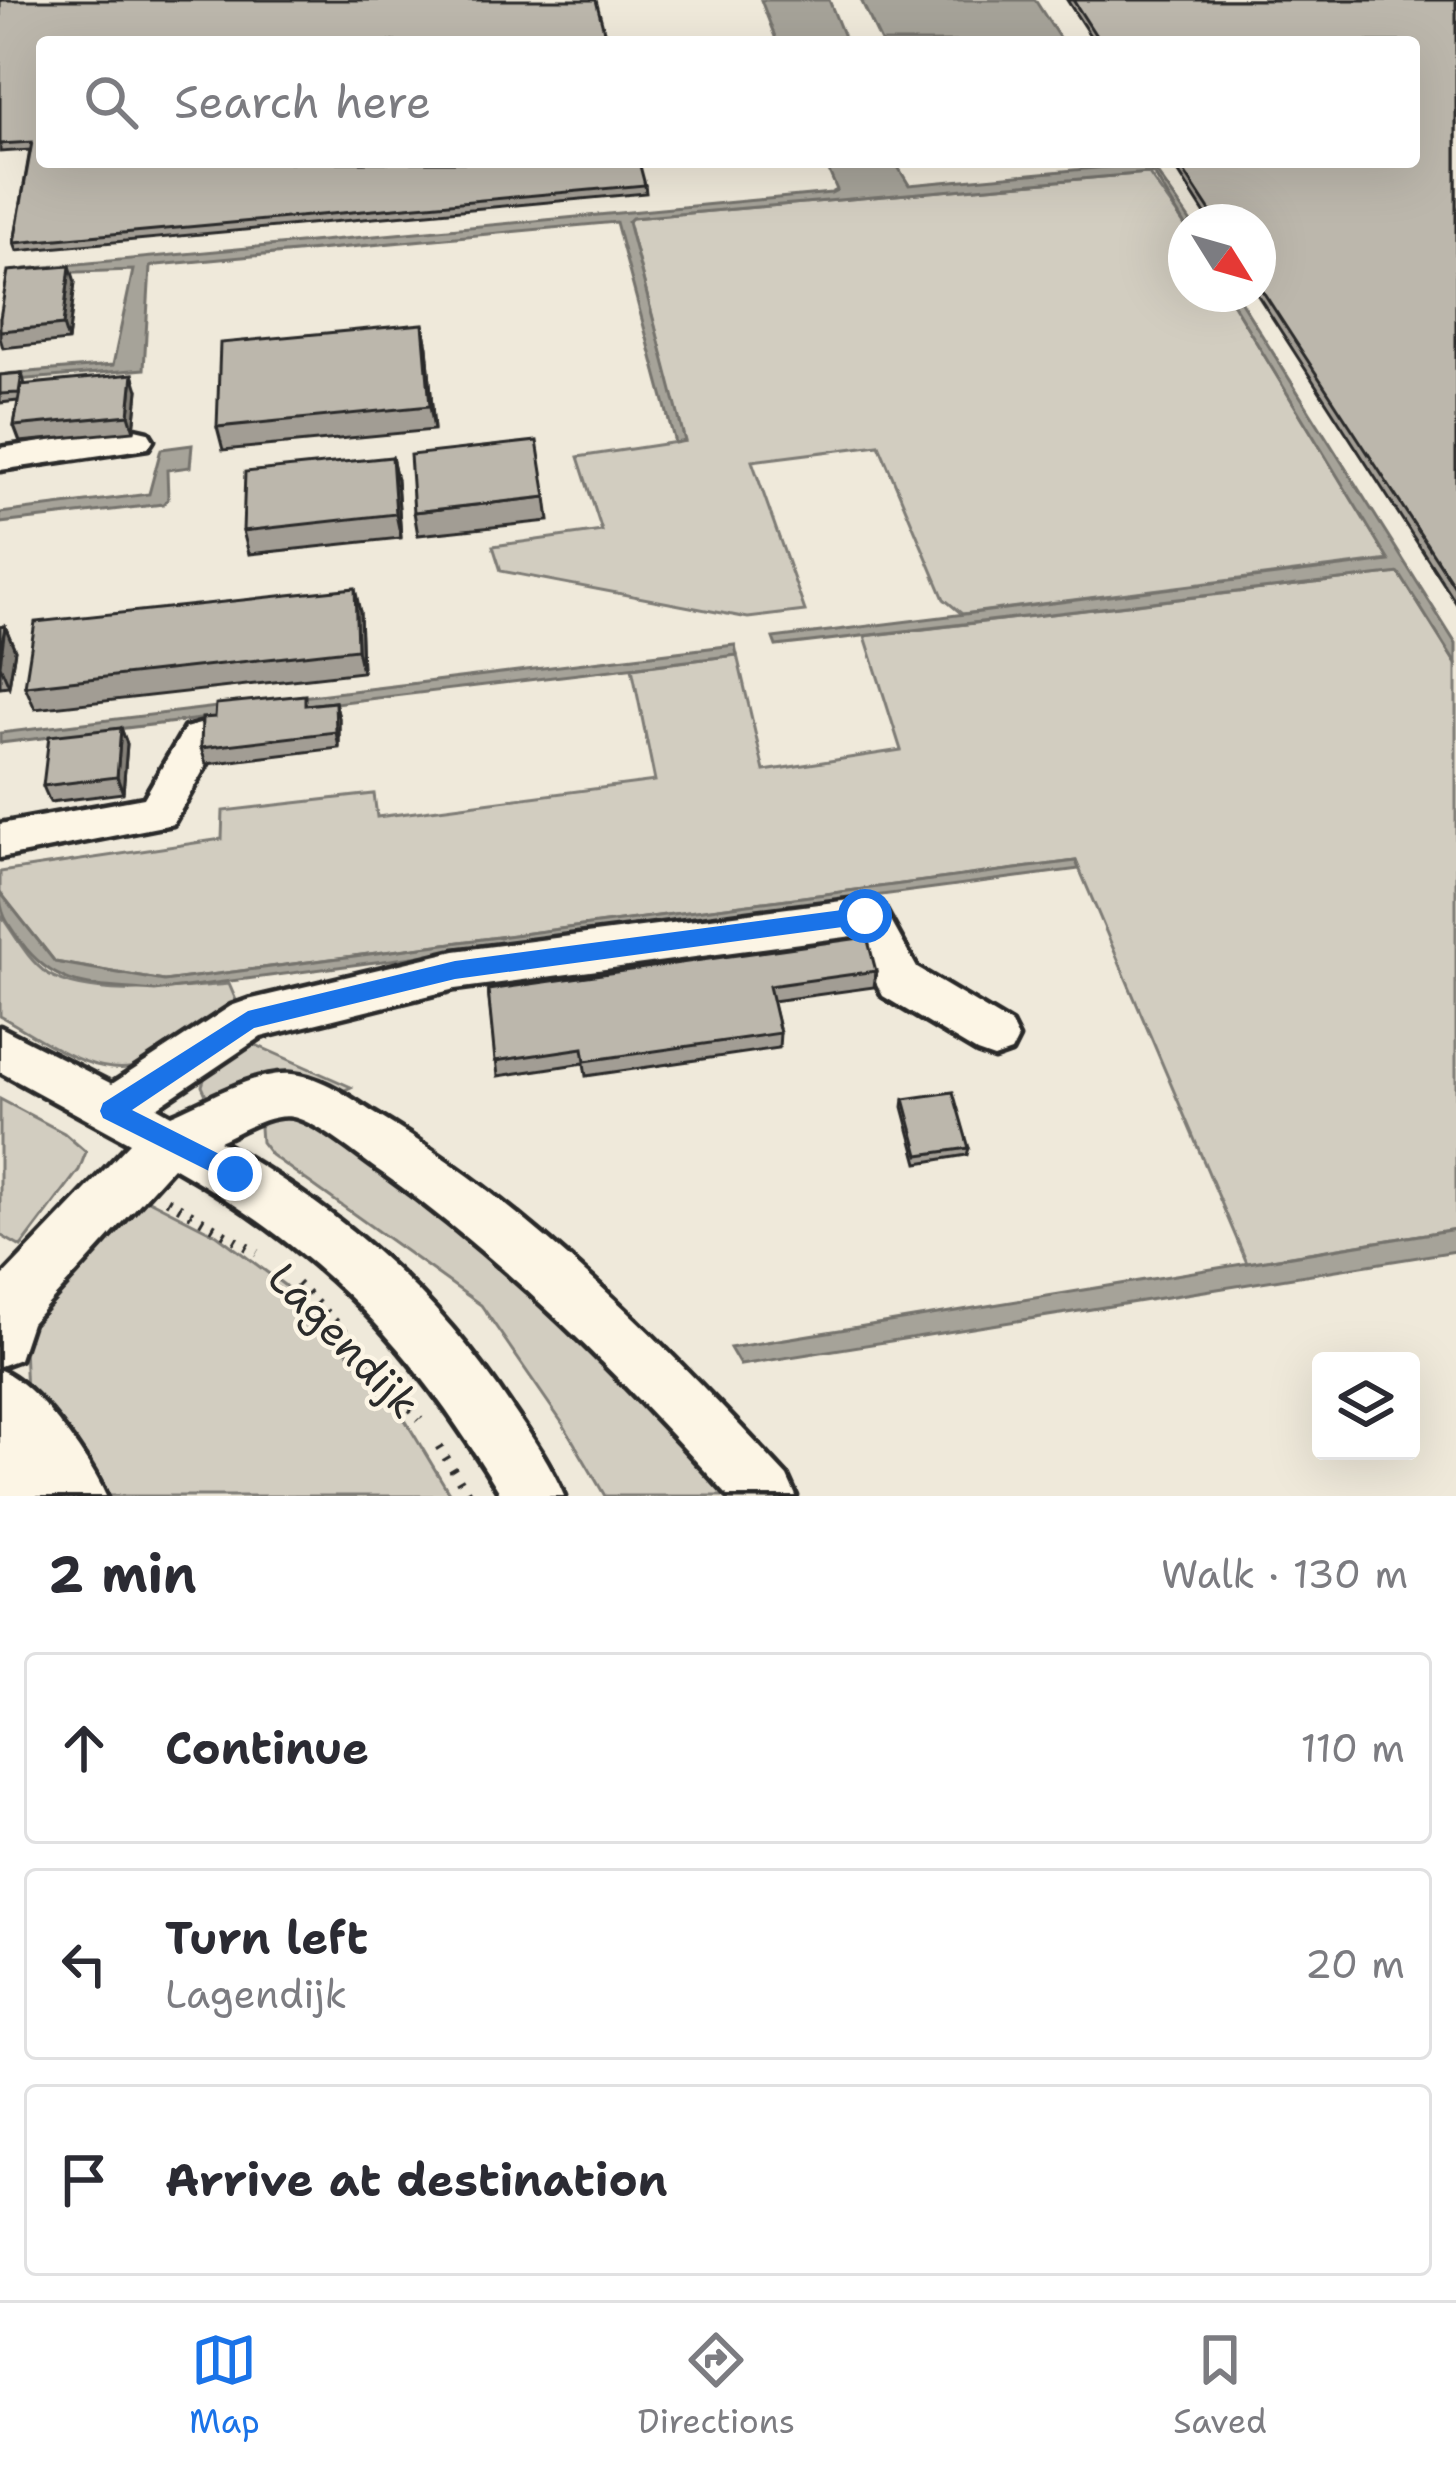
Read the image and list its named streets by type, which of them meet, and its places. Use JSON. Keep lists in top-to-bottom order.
{
  "streets": {
    "street": ["Lagendijk"]
  },
  "north": "bottom right",
  "page": {
    "search": "Search here",
    "heading": ["2 min", "Walk · 130 m"],
    "list": [
      ["Continue", "110 m"],
      ["Turn left", "Lagendijk", "20 m"],
      "Arrive at destination"
    ],
    "nav": ["Map", "Directions", "Saved"]
  }
}
